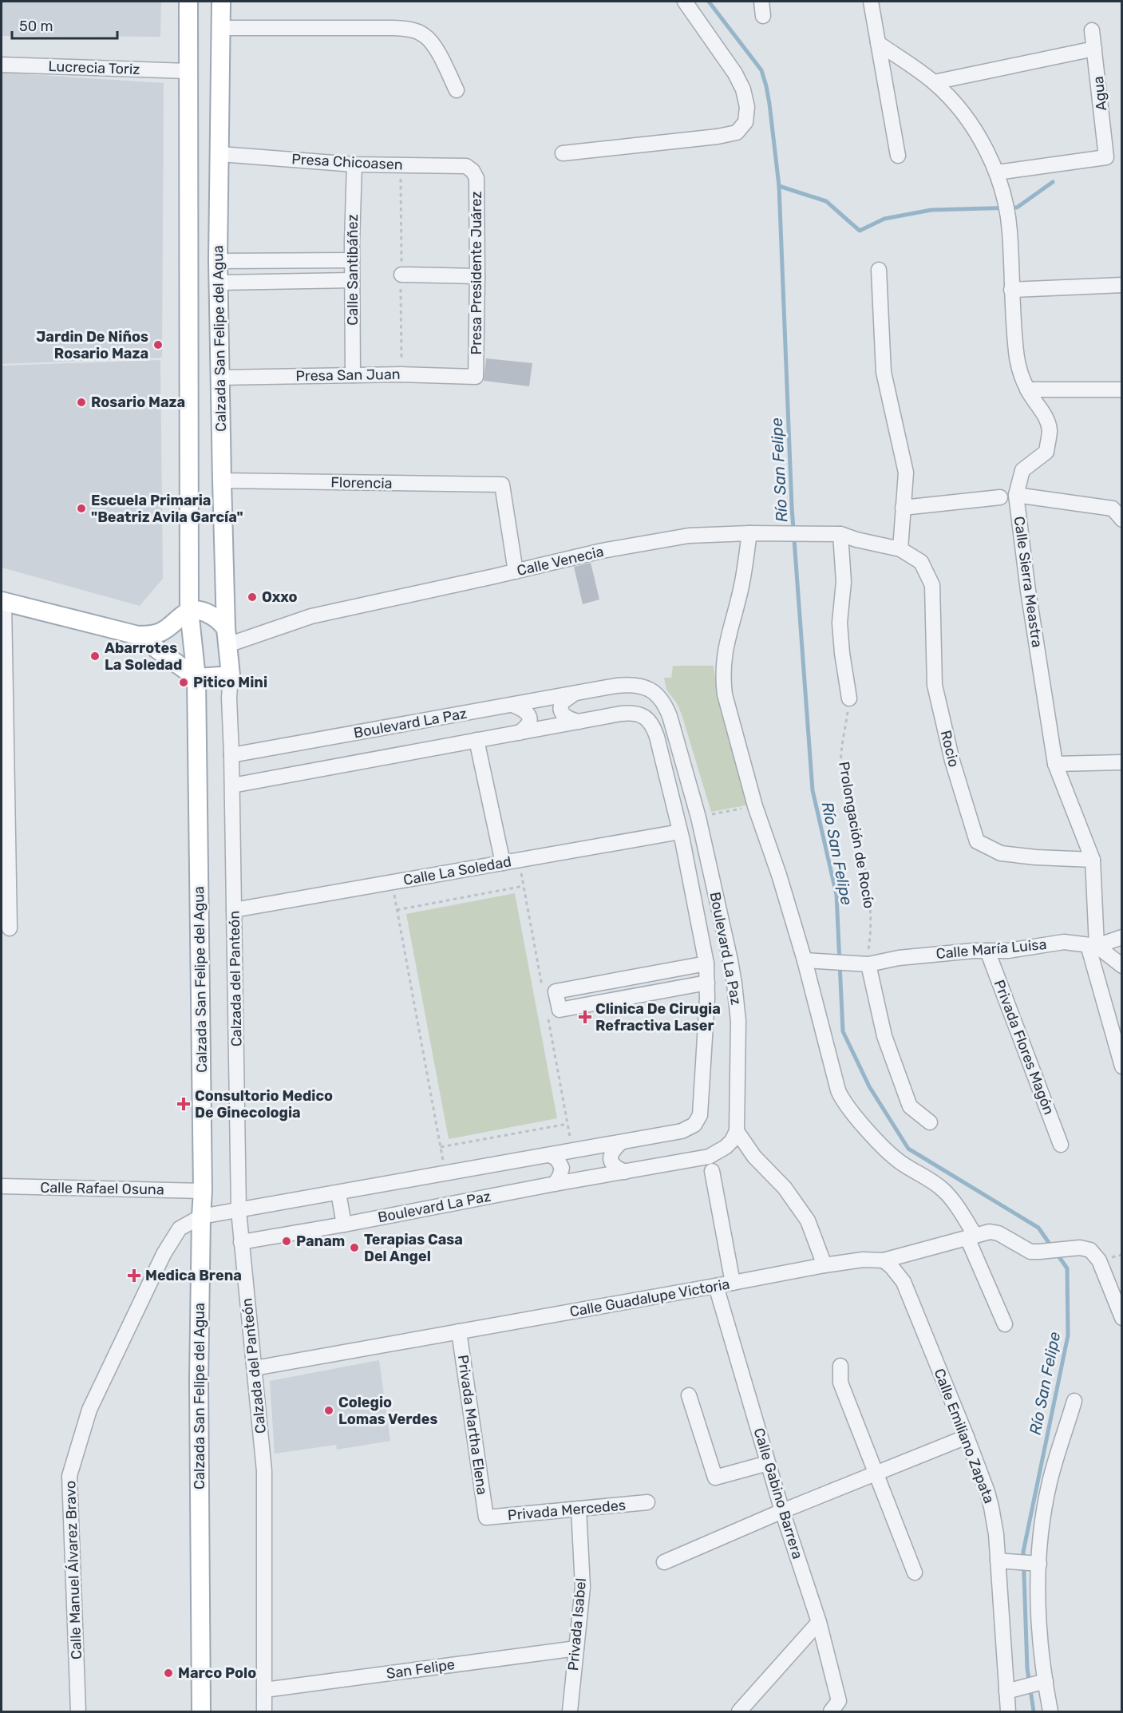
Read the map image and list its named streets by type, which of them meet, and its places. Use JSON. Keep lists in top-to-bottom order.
{
  "streets": {
    "main road": ["Calzada San Felipe del Agua"],
    "street": [
      "Lucrecia Toriz",
      "Agua",
      "Presa Chicoasen",
      "Calle Santibáñez",
      "Presa Presidente Juárez",
      "Presa San Juan",
      "Florencia",
      "Calle Venecia",
      "Calle Sierra Meastra",
      "Boulevard La Paz",
      "Rocio",
      "Calle La Soledad",
      "Calle María Luisa",
      "Calzada del Panteón",
      "Privada Flores Magón",
      "Calle Rafael Osuna",
      "Calle Guadalupe Victoria",
      "Privada Martha Elena",
      "Calle Emiliano Zapata",
      "Calle Gabino Barrera",
      "Privada Mercedes",
      "Calle Manuel Álvarez Bravo",
      "Privada Isabel",
      "San Felipe"
    ],
    "path": ["Prolongación de Rocío"]
  },
  "crossings": [
    ["Lucrecia Toriz", "Calzada San Felipe del Agua"],
    ["Agua", "Calle Sierra Meastra"],
    ["Presa Chicoasen", "Calle Santibáñez"],
    ["Presa Chicoasen", "Presa Presidente Juárez"],
    ["Presa Chicoasen", "Calzada San Felipe del Agua"],
    ["Calle Santibáñez", "Presa San Juan"],
    ["Presa Presidente Juárez", "Presa San Juan"],
    ["Calzada San Felipe del Agua", "Presa San Juan"],
    ["Calzada San Felipe del Agua", "Florencia"],
    ["Calzada San Felipe del Agua", "Calle Venecia"],
    ["Calzada San Felipe del Agua", "Calzada del Panteón"],
    ["Calzada San Felipe del Agua", "Calle Rafael Osuna"],
    ["Calzada San Felipe del Agua", "Calle Manuel Álvarez Bravo"],
    ["Florencia", "Calle Venecia"],
    ["Calle Venecia", "Rocio"],
    ["Calle Sierra Meastra", "Rocio"],
    ["Calle Sierra Meastra", "Calle María Luisa"],
    ["Boulevard La Paz", "Calle La Soledad"],
    ["Boulevard La Paz", "Calzada del Panteón"],
    ["Boulevard La Paz", "Calle Manuel Álvarez Bravo"],
    ["Prolongación de Rocío", "Calle María Luisa"],
    ["Calle La Soledad", "Calzada del Panteón"],
    ["Calle María Luisa", "Privada Flores Magón"],
    ["Calzada del Panteón", "Calle Guadalupe Victoria"],
    ["Calzada del Panteón", "Calle Manuel Álvarez Bravo"],
    ["Calzada del Panteón", "San Felipe"],
    ["Calle Guadalupe Victoria", "Privada Martha Elena"],
    ["Calle Guadalupe Victoria", "Calle Emiliano Zapata"],
    ["Calle Guadalupe Victoria", "Calle Gabino Barrera"],
    ["Privada Martha Elena", "Privada Mercedes"],
    ["Privada Mercedes", "Privada Isabel"],
    ["Privada Isabel", "San Felipe"]
  ],
  "water": ["Río San Felipe"],
  "places": {
    "other": [
      "Jardin De Niños Rosario Maza",
      "Rosario Maza",
      "Escuela Primaria \"Beatriz Avila García\"",
      "Oxxo",
      "Abarrotes La Soledad",
      "Pitico Mini",
      "Panam",
      "Terapias Casa Del Angel",
      "Colegio Lomas Verdes",
      "Marco Polo"
    ],
    "health": ["Clinica De Cirugia Refractiva Laser", "Consultorio Medico De Ginecologia", "Medica Brena"]
  },
  "scale_bar": "50 m"
}
